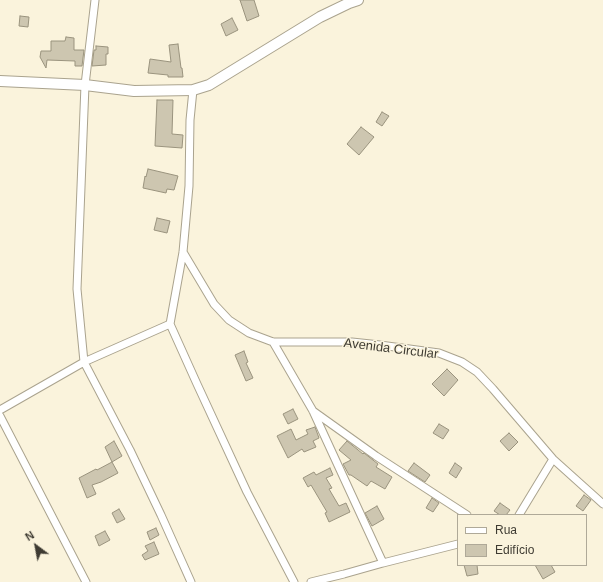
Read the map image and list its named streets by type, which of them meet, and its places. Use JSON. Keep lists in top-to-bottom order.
{
  "streets": {
    "street": ["Avenida Circular"]
  },
  "legend": ["Rua", "Edifício"],
  "north": "top left"
}
